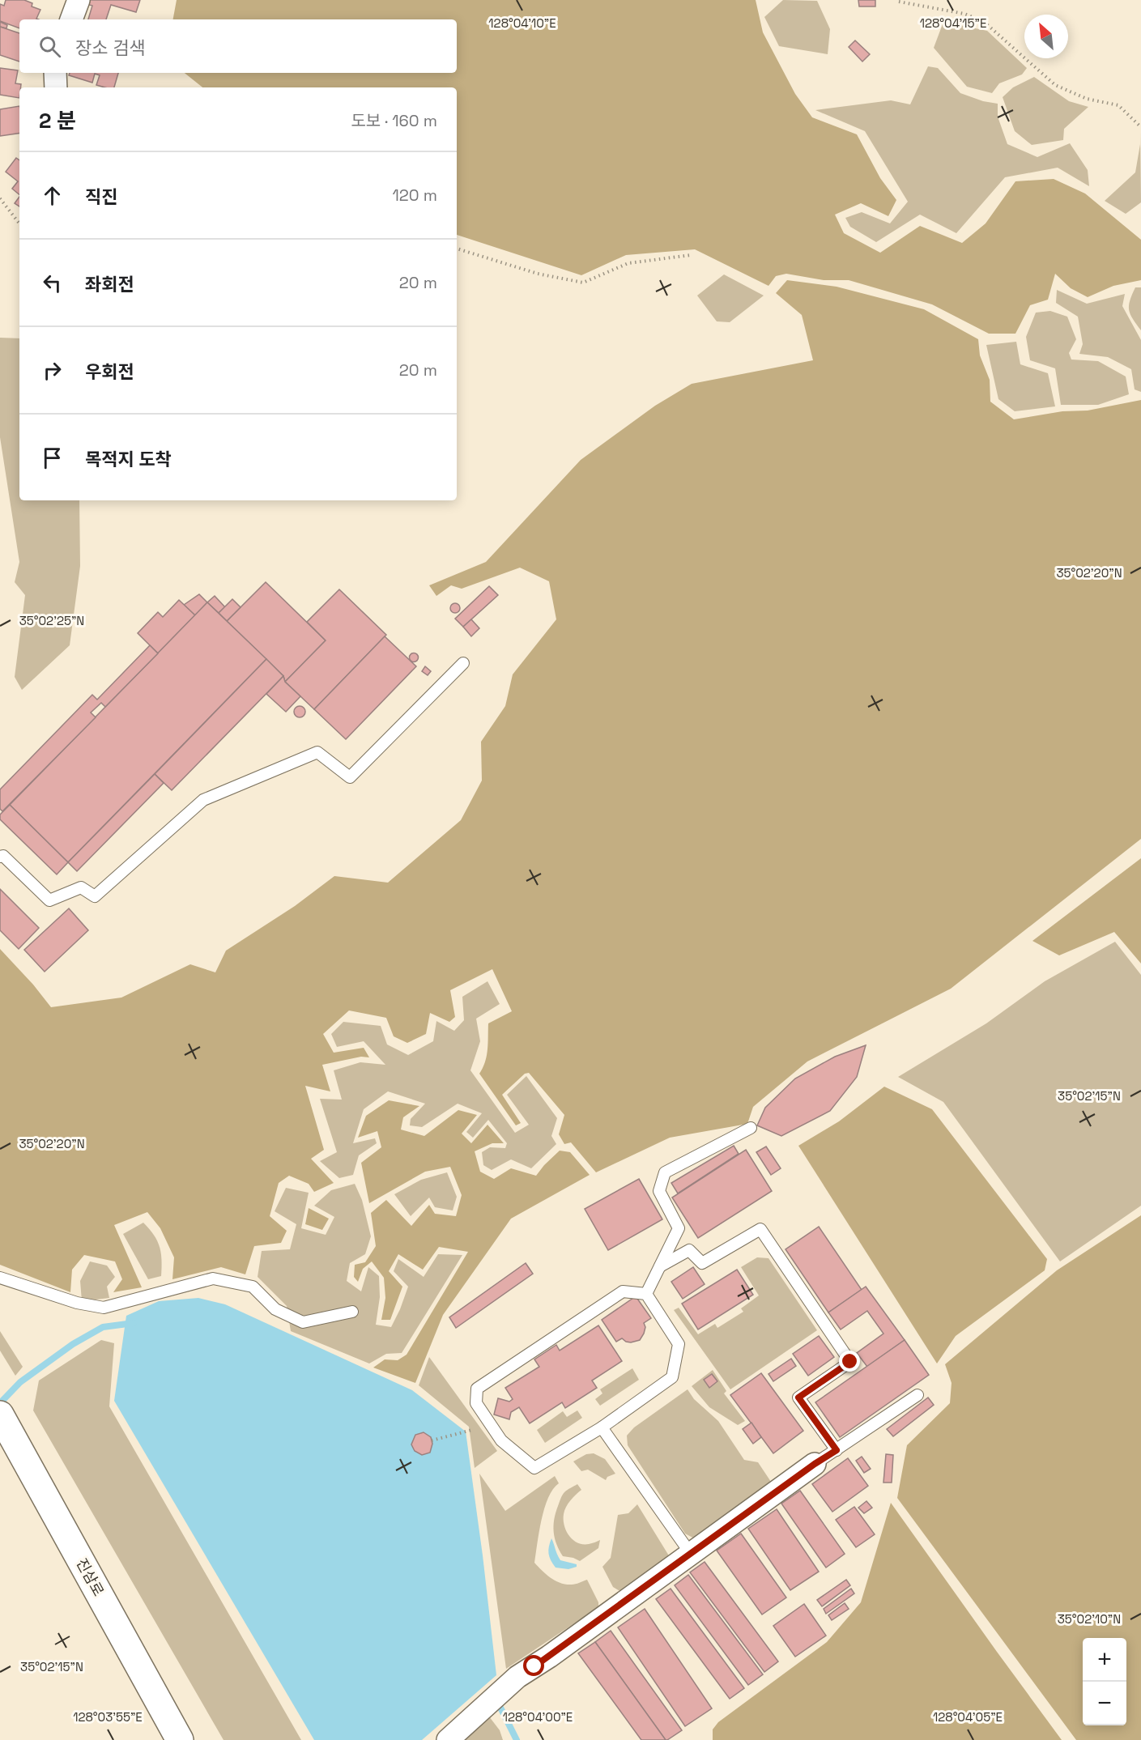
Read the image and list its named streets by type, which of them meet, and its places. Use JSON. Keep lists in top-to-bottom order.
{
  "streets": {
    "street": ["진삼로"]
  },
  "north": "top left",
  "page": {
    "search": "장소 검색",
    "heading": ["2 분", "도보 · 160 m"],
    "list": [
      ["직진", "120 m"],
      ["좌회전", "20 m"],
      ["우회전", "20 m"],
      "목적지 도착"
    ],
    "map_buttons": ["+", "−"]
  },
  "coordinates": [
    "128°04'10\"E",
    "128°04'15\"E",
    "35°02'20\"N",
    "35°02'25\"N",
    "35°02'15\"N",
    "35°02'10\"N",
    "128°03'55\"E",
    "128°04'00\"E",
    "128°04'05\"E"
  ]
}
